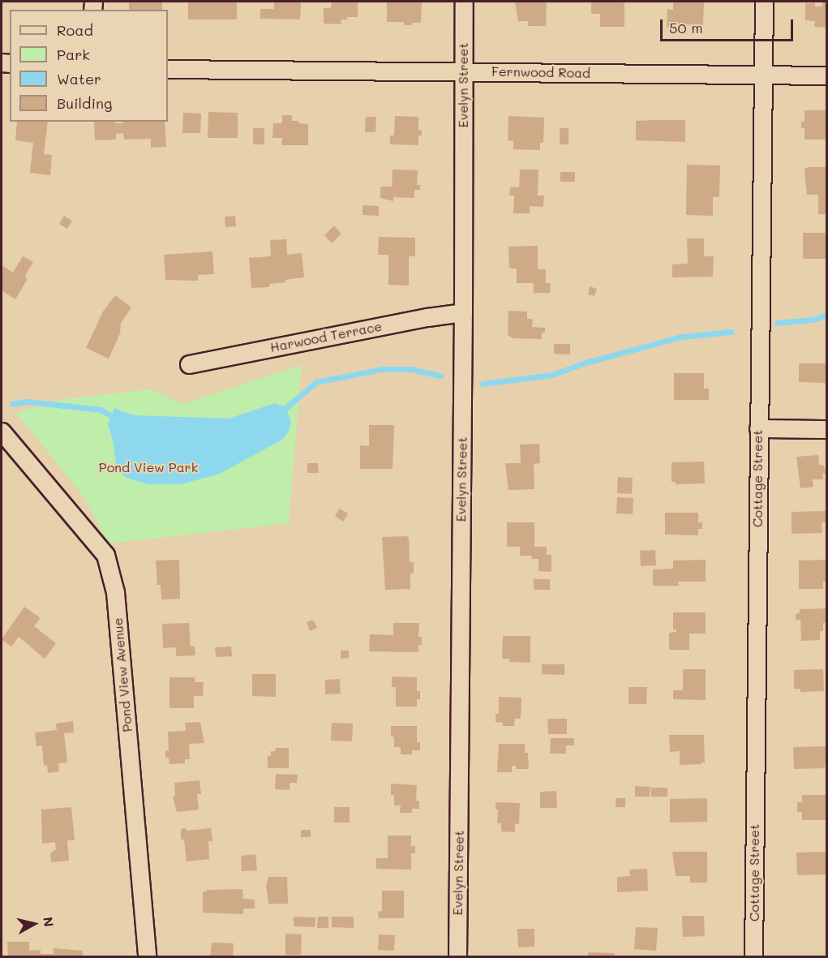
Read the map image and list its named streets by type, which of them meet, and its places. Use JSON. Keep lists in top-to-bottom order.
{
  "streets": {
    "street": [
      "Fernwood Road",
      "Evelyn Street",
      "Harwood Terrace",
      "Cottage Street",
      "Pond View Avenue"
    ]
  },
  "crossings": [
    ["Fernwood Road", "Evelyn Street"],
    ["Fernwood Road", "Cottage Street"],
    ["Evelyn Street", "Harwood Terrace"]
  ],
  "parks": ["Pond View Park"],
  "legend": [
    "Road",
    "Park",
    "Water",
    "Building"
  ],
  "scale_bar": "50 m",
  "north": "right"
}
